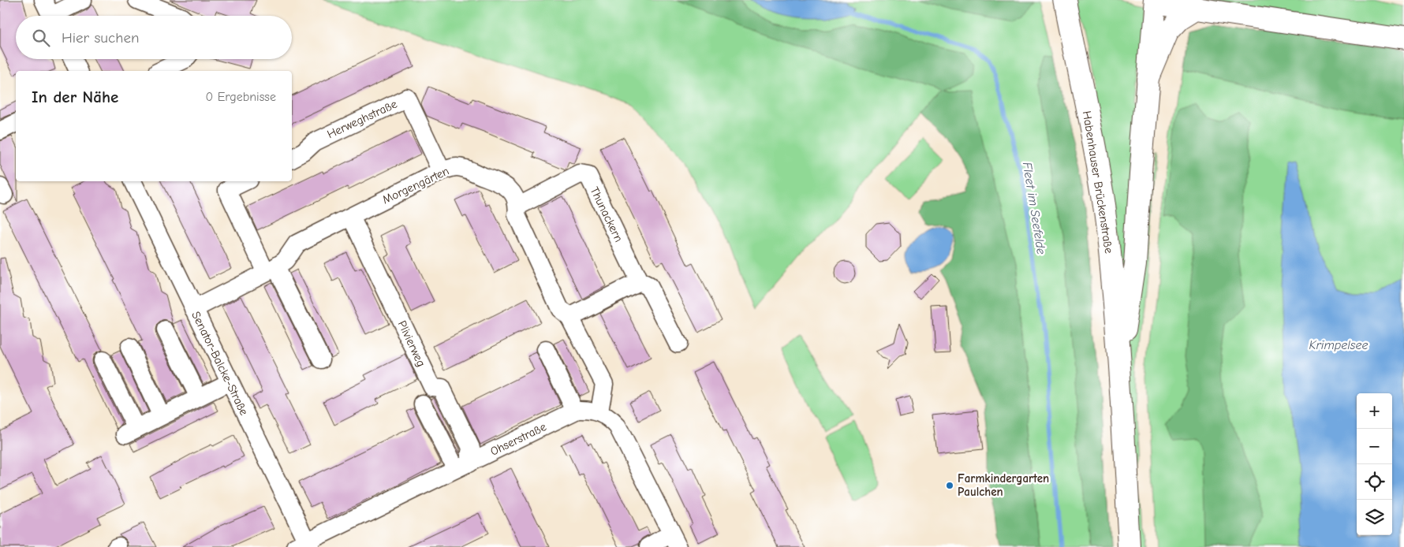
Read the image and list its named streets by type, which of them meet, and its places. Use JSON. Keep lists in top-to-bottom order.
{
  "streets": {
    "main road": ["Habenhauser Brückenstraße"],
    "street": [
      "Herweghstraße",
      "Morgengärten",
      "Thunackern",
      "Plivierweg",
      "Senator-Balcke-Straße",
      "Ohserstraße"
    ]
  },
  "crossings": [
    ["Herweghstraße", "Morgengärten"],
    ["Morgengärten", "Thunackern"],
    ["Morgengärten", "Plivierweg"],
    ["Morgengärten", "Senator-Balcke-Straße"],
    ["Morgengärten", "Ohserstraße"],
    ["Plivierweg", "Ohserstraße"],
    ["Senator-Balcke-Straße", "Ohserstraße"]
  ],
  "water": ["Fleet im Seefelde", "Krimpelsee"],
  "places": ["Farmkindergarten Paulchen"],
  "page": {
    "search": "Hier suchen",
    "heading": ["In der Nähe", "0 Ergebnisse"],
    "map_buttons": ["+", "−"]
  }
}
